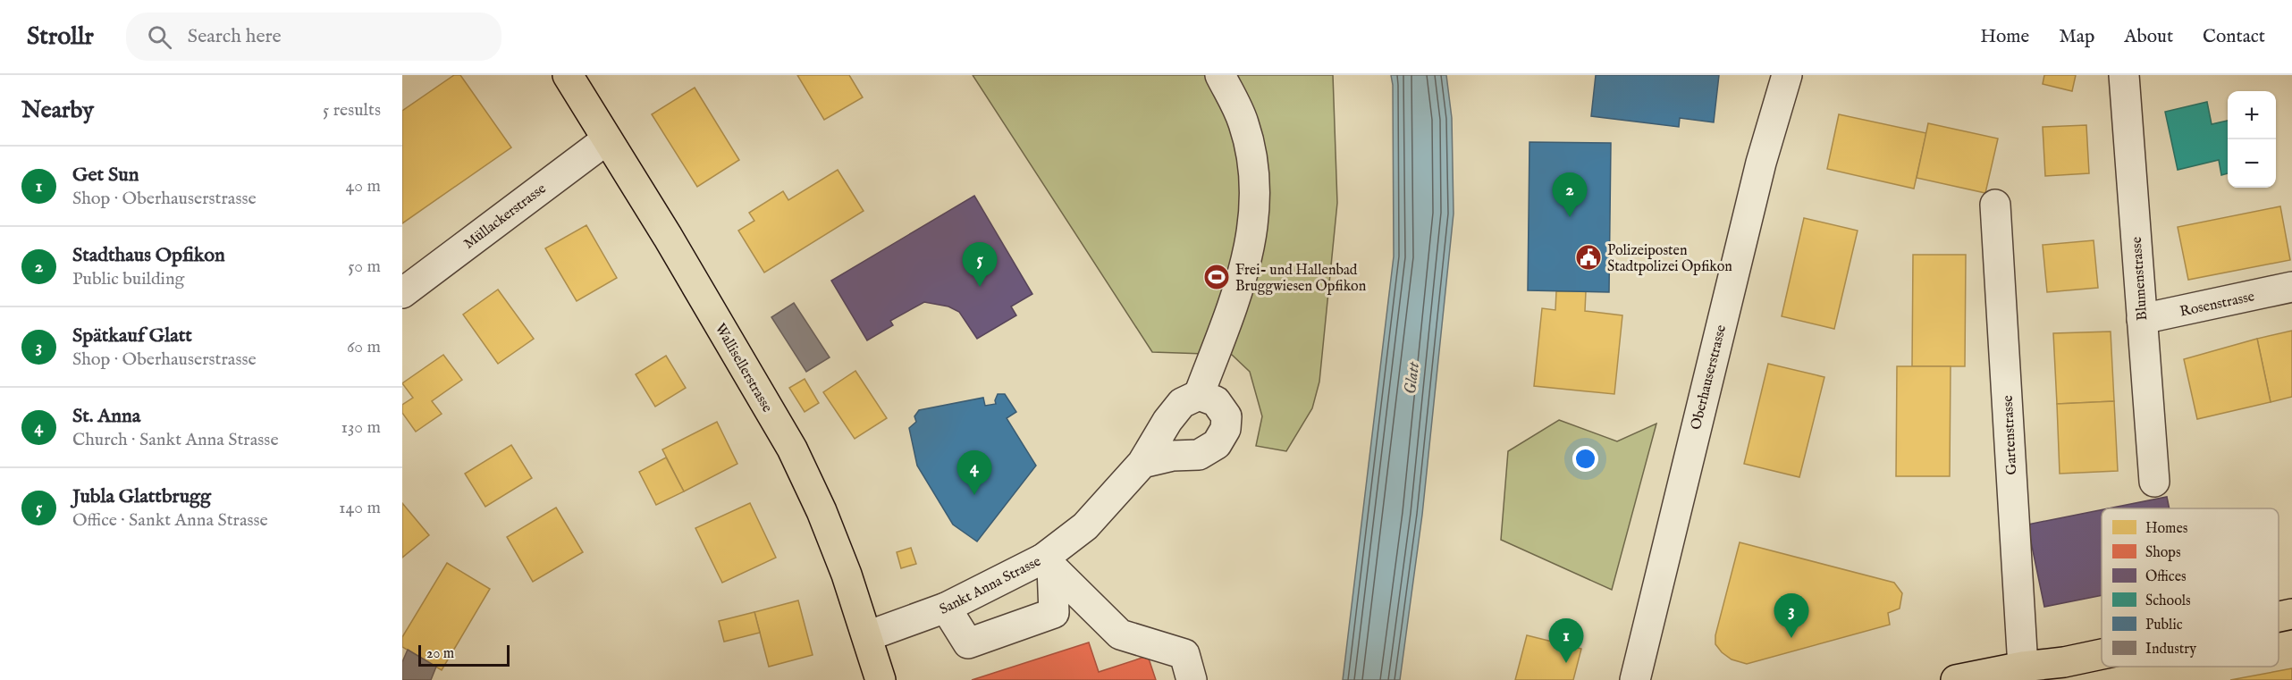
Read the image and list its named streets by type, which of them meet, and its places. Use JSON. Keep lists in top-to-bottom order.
{
  "streets": {
    "main road": ["Wallisellerstrasse"],
    "street": [
      "Müllackerstrasse",
      "Blumenstrasse",
      "Rosenstrasse",
      "Oberhauserstrasse",
      "Gartenstrasse",
      "Sankt Anna Strasse"
    ]
  },
  "crossings": [
    ["Müllackerstrasse", "Wallisellerstrasse"],
    ["Blumenstrasse", "Rosenstrasse"],
    ["Wallisellerstrasse", "Sankt Anna Strasse"]
  ],
  "water": ["Glatt"],
  "places": {
    "public building": ["Polizeiposten Stadtpolizei Opfikon"],
    "sports": ["Frei- und Hallenbad Bruggwiesen Opfikon"]
  },
  "legend": [
    "Homes",
    "Shops",
    "Offices",
    "Schools",
    "Public",
    "Industry"
  ],
  "scale_bar": "20 m",
  "page": {
    "header": "Strollr",
    "search": "Search here",
    "nav": [
      "Home",
      "Map",
      "About",
      "Contact"
    ],
    "heading": ["Nearby", "5 results"],
    "map_buttons": ["+", "−"],
    "list": [
      {
        "mark": "1",
        "name": "Get Sun",
        "note": "Shop · Oberhauserstrasse",
        "value": "40 m"
      },
      {
        "mark": "2",
        "name": "Stadthaus Opfikon",
        "note": "Public building",
        "value": "50 m"
      },
      {
        "mark": "3",
        "name": "Spätkauf Glatt",
        "note": "Shop · Oberhauserstrasse",
        "value": "60 m"
      },
      {
        "mark": "4",
        "name": "St. Anna",
        "note": "Church · Sankt Anna Strasse",
        "value": "130 m"
      },
      {
        "mark": "5",
        "name": "Jubla Glattbrugg",
        "note": "Office · Sankt Anna Strasse",
        "value": "140 m"
      }
    ],
    "pins": [
      "2",
      "5",
      "4",
      "3",
      "1"
    ],
    "scale": "20 m"
  }
}
